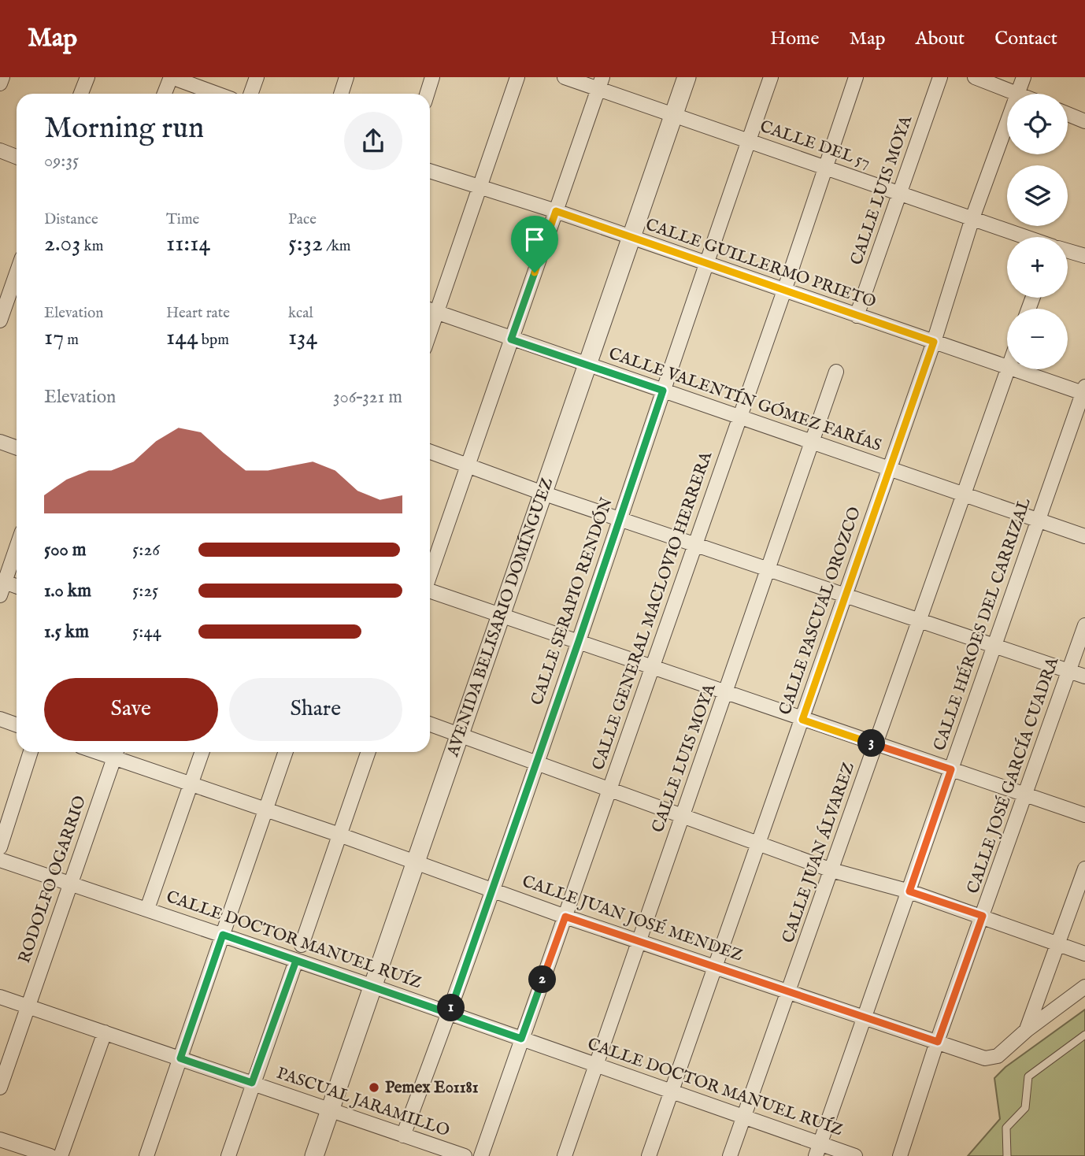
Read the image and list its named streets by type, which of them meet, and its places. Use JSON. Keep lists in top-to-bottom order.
{
  "streets": {
    "street": [
      "CALLE DEL 57",
      "CALLE LUIS MOYA",
      "CALLE GUILLERMO PRIETO",
      "CALLE VALENTÍN GÓMEZ FARÍAS",
      "CALLE SERAPIO RENDÓN",
      "CALLE GENERAL MACLOVIO HERRERA",
      "CALLE PASCUAL OROZCO",
      "AVENIDA BELISARIO DOMÍNGUEZ",
      "CALLE HÉROES DEL CARRIZAL",
      "CALLE JOSÉ GARCÍA CUADRA",
      "CALLE JUAN ÁLVAREZ",
      "RODOLFO OGARRIO",
      "CALLE JUAN JOSÉ MENDEZ",
      "CALLE DOCTOR MANUEL RUÍZ",
      "PASCUAL JARAMILLO"
    ]
  },
  "crossings": [
    ["CALLE DEL 57", "CALLE LUIS MOYA"],
    ["CALLE DEL 57", "CALLE SERAPIO RENDÓN"],
    ["CALLE DEL 57", "CALLE GENERAL MACLOVIO HERRERA"],
    ["CALLE DEL 57", "CALLE PASCUAL OROZCO"],
    ["CALLE DEL 57", "AVENIDA BELISARIO DOMÍNGUEZ"],
    ["CALLE LUIS MOYA", "CALLE GUILLERMO PRIETO"],
    ["CALLE LUIS MOYA", "CALLE VALENTÍN GÓMEZ FARÍAS"],
    ["CALLE LUIS MOYA", "CALLE JUAN JOSÉ MENDEZ"],
    ["CALLE LUIS MOYA", "CALLE DOCTOR MANUEL RUÍZ"],
    ["CALLE GUILLERMO PRIETO", "CALLE SERAPIO RENDÓN"],
    ["CALLE GUILLERMO PRIETO", "CALLE GENERAL MACLOVIO HERRERA"],
    ["CALLE GUILLERMO PRIETO", "CALLE PASCUAL OROZCO"],
    ["CALLE GUILLERMO PRIETO", "AVENIDA BELISARIO DOMÍNGUEZ"],
    ["CALLE GUILLERMO PRIETO", "CALLE HÉROES DEL CARRIZAL"],
    ["CALLE VALENTÍN GÓMEZ FARÍAS", "CALLE SERAPIO RENDÓN"],
    ["CALLE VALENTÍN GÓMEZ FARÍAS", "CALLE GENERAL MACLOVIO HERRERA"],
    ["CALLE VALENTÍN GÓMEZ FARÍAS", "CALLE PASCUAL OROZCO"],
    ["CALLE VALENTÍN GÓMEZ FARÍAS", "AVENIDA BELISARIO DOMÍNGUEZ"],
    ["CALLE VALENTÍN GÓMEZ FARÍAS", "CALLE HÉROES DEL CARRIZAL"],
    ["CALLE VALENTÍN GÓMEZ FARÍAS", "CALLE JUAN ÁLVAREZ"],
    ["CALLE SERAPIO RENDÓN", "CALLE JUAN JOSÉ MENDEZ"],
    ["CALLE SERAPIO RENDÓN", "CALLE DOCTOR MANUEL RUÍZ"],
    ["CALLE SERAPIO RENDÓN", "PASCUAL JARAMILLO"],
    ["CALLE GENERAL MACLOVIO HERRERA", "CALLE JUAN JOSÉ MENDEZ"],
    ["CALLE GENERAL MACLOVIO HERRERA", "CALLE DOCTOR MANUEL RUÍZ"],
    ["CALLE PASCUAL OROZCO", "CALLE JUAN JOSÉ MENDEZ"],
    ["CALLE PASCUAL OROZCO", "CALLE DOCTOR MANUEL RUÍZ"],
    ["AVENIDA BELISARIO DOMÍNGUEZ", "CALLE JUAN JOSÉ MENDEZ"],
    ["AVENIDA BELISARIO DOMÍNGUEZ", "CALLE DOCTOR MANUEL RUÍZ"],
    ["AVENIDA BELISARIO DOMÍNGUEZ", "PASCUAL JARAMILLO"],
    ["CALLE HÉROES DEL CARRIZAL", "CALLE JUAN JOSÉ MENDEZ"],
    ["CALLE HÉROES DEL CARRIZAL", "CALLE DOCTOR MANUEL RUÍZ"],
    ["CALLE JOSÉ GARCÍA CUADRA", "CALLE JUAN JOSÉ MENDEZ"],
    ["CALLE JUAN ÁLVAREZ", "CALLE JUAN JOSÉ MENDEZ"],
    ["CALLE JUAN ÁLVAREZ", "CALLE DOCTOR MANUEL RUÍZ"],
    ["RODOLFO OGARRIO", "CALLE JUAN JOSÉ MENDEZ"],
    ["RODOLFO OGARRIO", "CALLE DOCTOR MANUEL RUÍZ"],
    ["RODOLFO OGARRIO", "PASCUAL JARAMILLO"]
  ],
  "places": ["Pemex E01181"],
  "page": {
    "header": "Map",
    "nav": [
      "Home",
      "Map",
      "About",
      "Contact"
    ],
    "map_buttons": ["+", "−"],
    "heading": ["Morning run", "09:35"],
    "stats": [
      ["Distance", "2.03 km"],
      ["Time", "11:14"],
      ["Pace", "5:32 /km"],
      ["Elevation", "17 m"],
      ["Heart rate", "144 bpm"],
      ["kcal", "134"]
    ],
    "chart": ["Elevation", "306–321 m"],
    "list": [
      {
        "name": "500 m",
        "note": "5:26"
      },
      {
        "name": "1.0 km",
        "note": "5:25"
      },
      {
        "name": "1.5 km",
        "note": "5:44"
      }
    ],
    "buttons": ["Save", "Share"],
    "pins": ["3", "2", "1"]
  }
}
